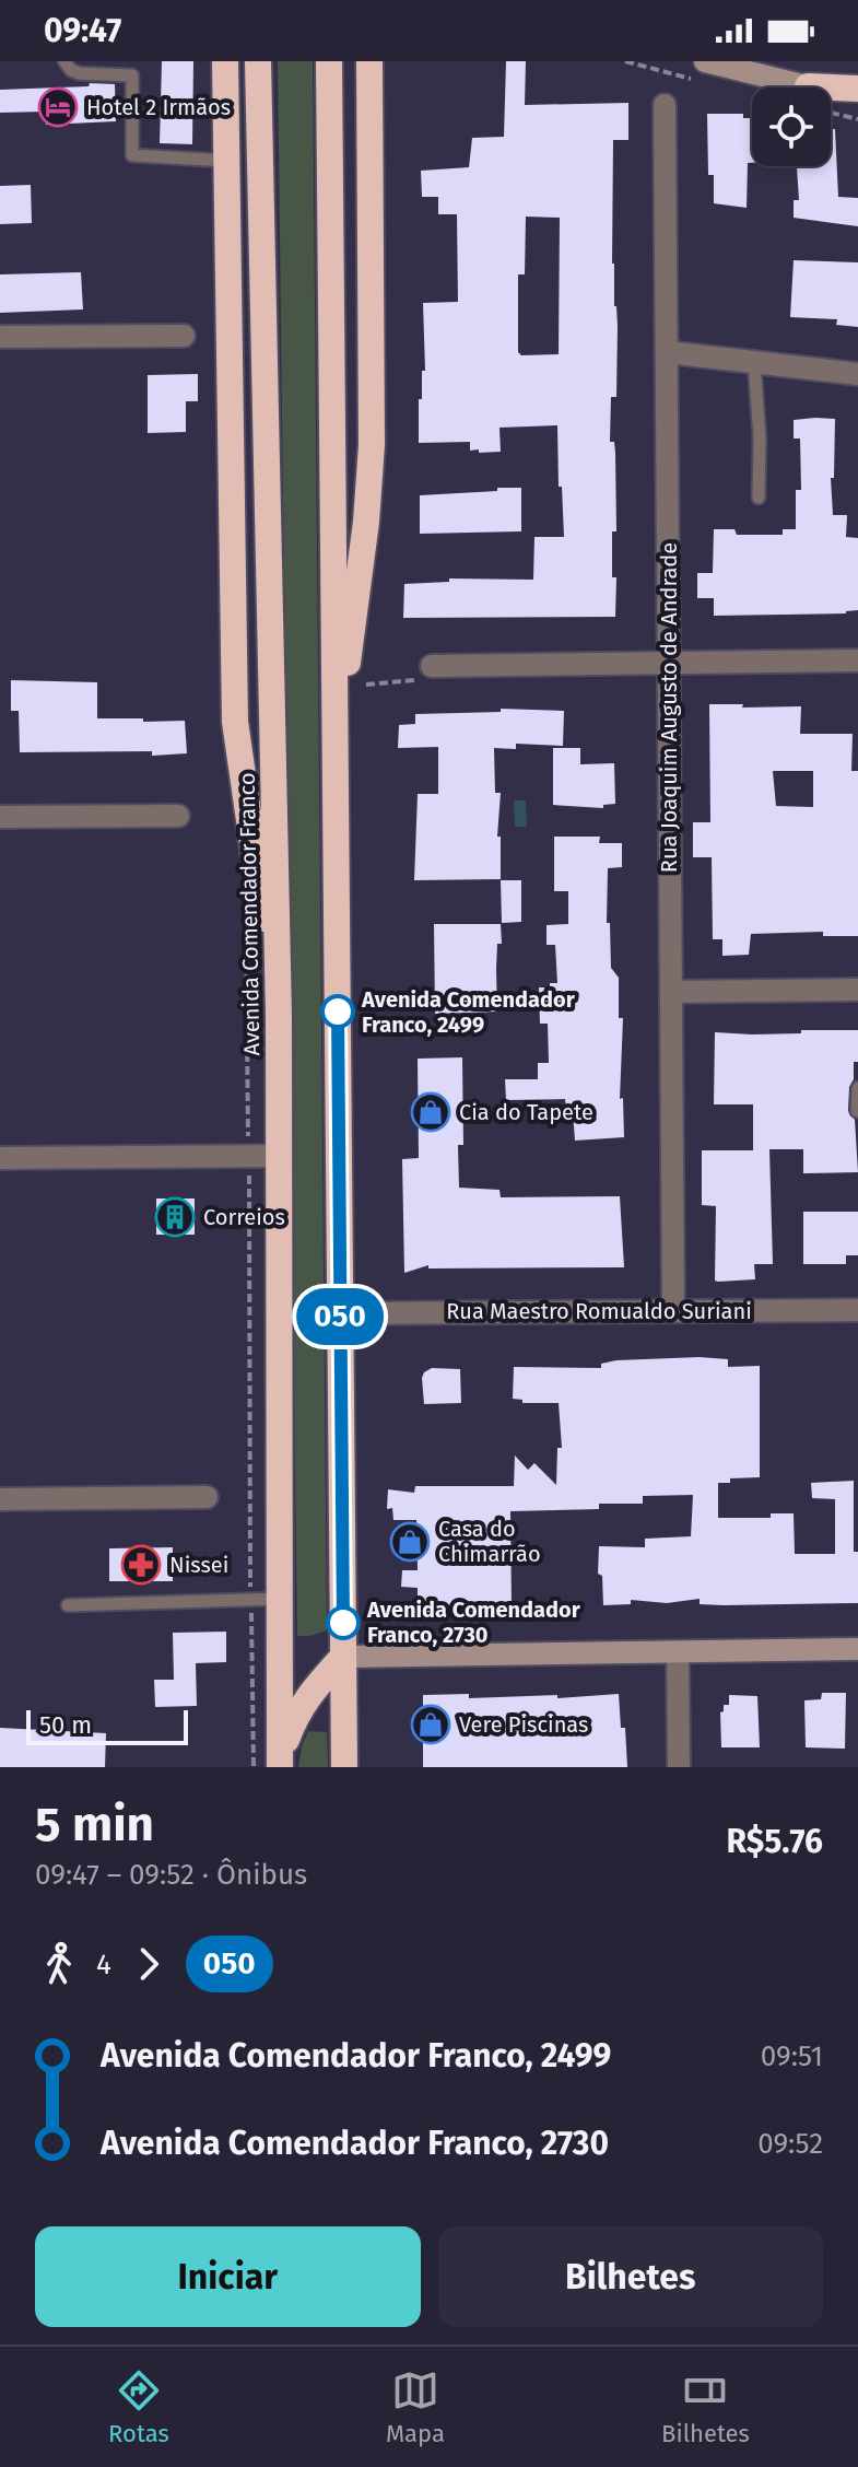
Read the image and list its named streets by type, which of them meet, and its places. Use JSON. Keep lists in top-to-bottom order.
{
  "streets": {
    "highway": ["Avenida Comendador Franco"],
    "street": ["Rua Joaquim Augusto de Andrade", "Rua Maestro Romualdo Suriani"]
  },
  "crossings": [
    ["Rua Joaquim Augusto de Andrade", "Rua Maestro Romualdo Suriani"]
  ],
  "places": {
    "hotel": ["Hotel 2 Irmãos"],
    "other": ["Avenida Comendador Franco, 2499", "Avenida Comendador Franco, 2730"],
    "shop": ["Cia do Tapete", "Casa do Chimarrão", "Vere Piscinas"],
    "building": ["Correios"],
    "pharmacy": ["Nissei"]
  },
  "lines": ["bus line 050"],
  "scale_bar": "50 m",
  "page": {
    "status": "09:47",
    "on_map": "050",
    "scale": "50 m",
    "heading": ["5 min", "09:47 – 09:52 · Ônibus", "R$5.76"],
    "legs": ["4", "050"],
    "list": [
      {
        "name": "Avenida Comendador Franco, 2499",
        "value": "09:51"
      },
      {
        "name": "Avenida Comendador Franco, 2730",
        "value": "09:52"
      }
    ],
    "buttons": ["Iniciar", "Bilhetes"],
    "tabs": ["Rotas", "Mapa", "Bilhetes"]
  }
}
